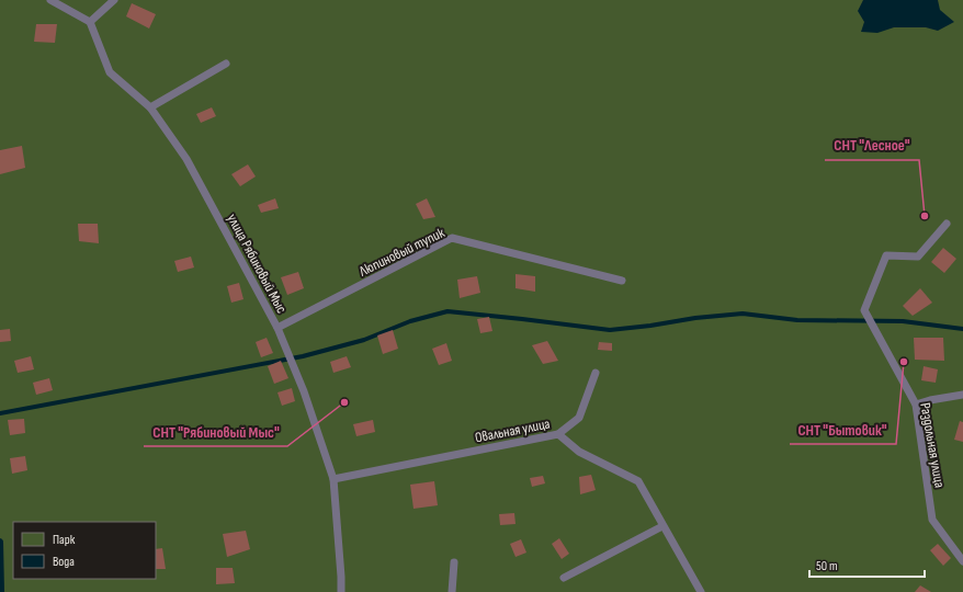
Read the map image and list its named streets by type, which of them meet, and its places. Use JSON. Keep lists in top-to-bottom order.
{
  "streets": {
    "lane": [
      "Люпиновый тупик",
      "улица Рябиновый Мыс",
      "Овальная улица",
      "Раздольная улица"
    ]
  },
  "crossings": [
    ["Люпиновый тупик", "улица Рябиновый Мыс"],
    ["улица Рябиновый Мыс", "Овальная улица"]
  ],
  "places": ["СНТ \"Лесное\"", "СНТ \"Бытовик\"", "СНТ \"Рябиновый Мыс\""],
  "legend": ["Парк", "Вода"],
  "scale_bar": "50 m"
}
